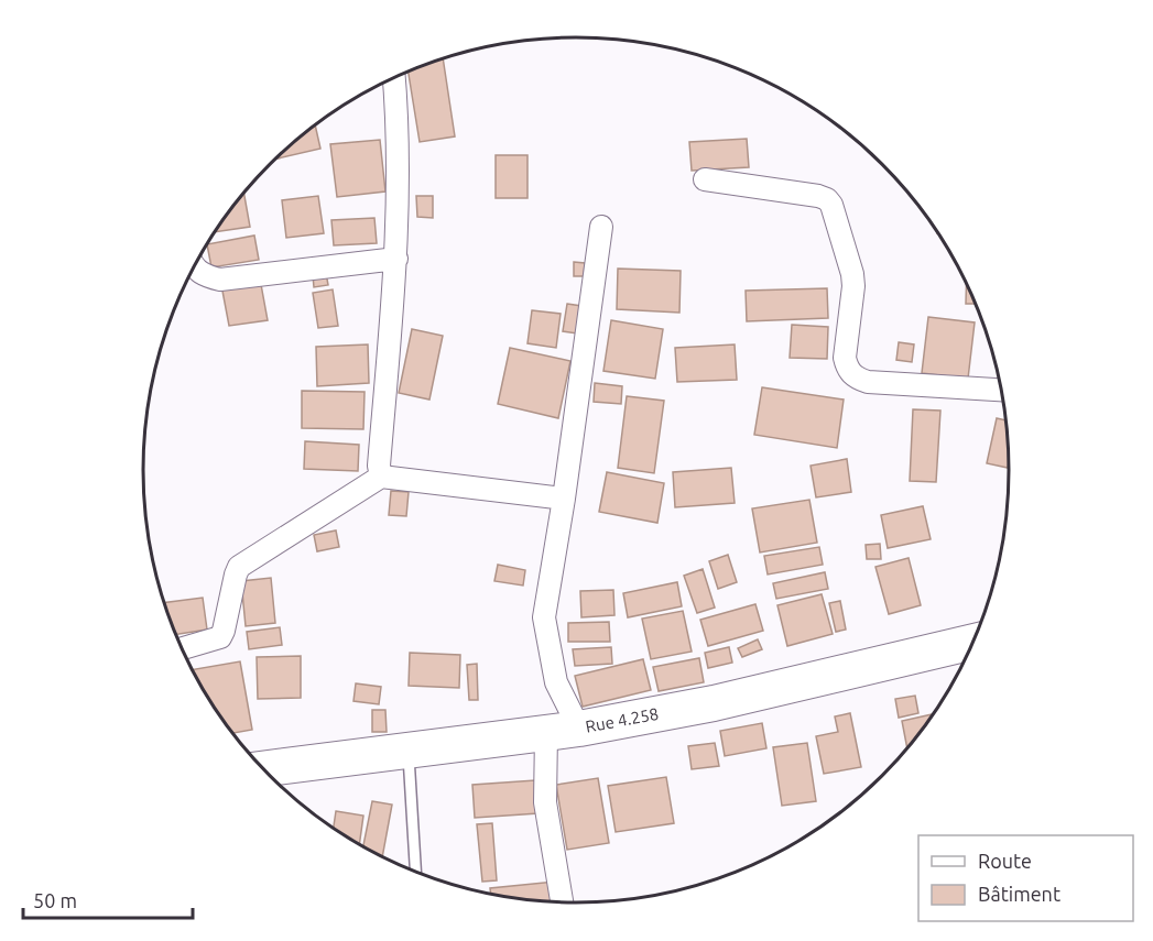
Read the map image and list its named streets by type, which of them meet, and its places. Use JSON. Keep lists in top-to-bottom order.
{
  "streets": {
    "highway": ["Rue 4.258"]
  },
  "legend": ["Route", "Bâtiment"],
  "scale_bar": "50 m"
}
